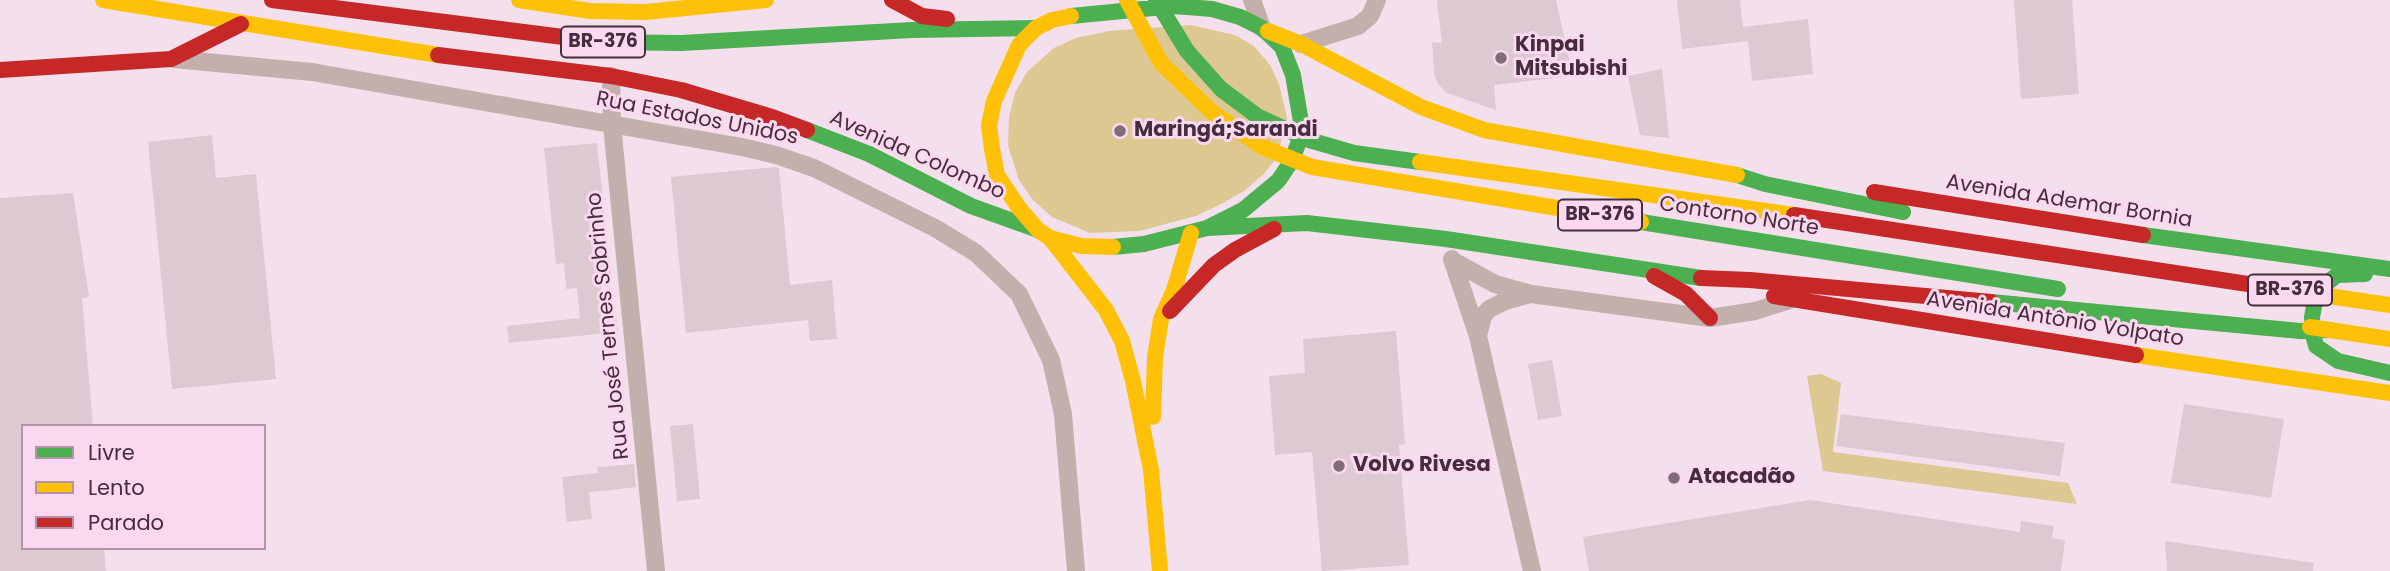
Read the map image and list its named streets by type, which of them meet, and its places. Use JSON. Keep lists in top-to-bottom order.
{
  "streets": {
    "main road": [
      "BR-376",
      "Avenida Colombo",
      "Avenida Ademar Bornia",
      "Contorno Norte",
      "Avenida Antônio Volpato"
    ],
    "street": ["Rua Estados Unidos", "Rua José Ternes Sobrinho"]
  },
  "crossings": [
    ["BR-376", "Avenida Ademar Bornia"],
    ["BR-376", "Contorno Norte"],
    ["Rua Estados Unidos", "Rua José Ternes Sobrinho"],
    ["Avenida Colombo", "Avenida Antônio Volpato"],
    ["Avenida Colombo", "Rua José Ternes Sobrinho"]
  ],
  "places": [
    "Kinpai Mitsubishi",
    "Maringá;Sarandi",
    "Volvo Rivesa",
    "Atacadão"
  ],
  "legend": ["Livre", "Lento", "Parado"]
}
